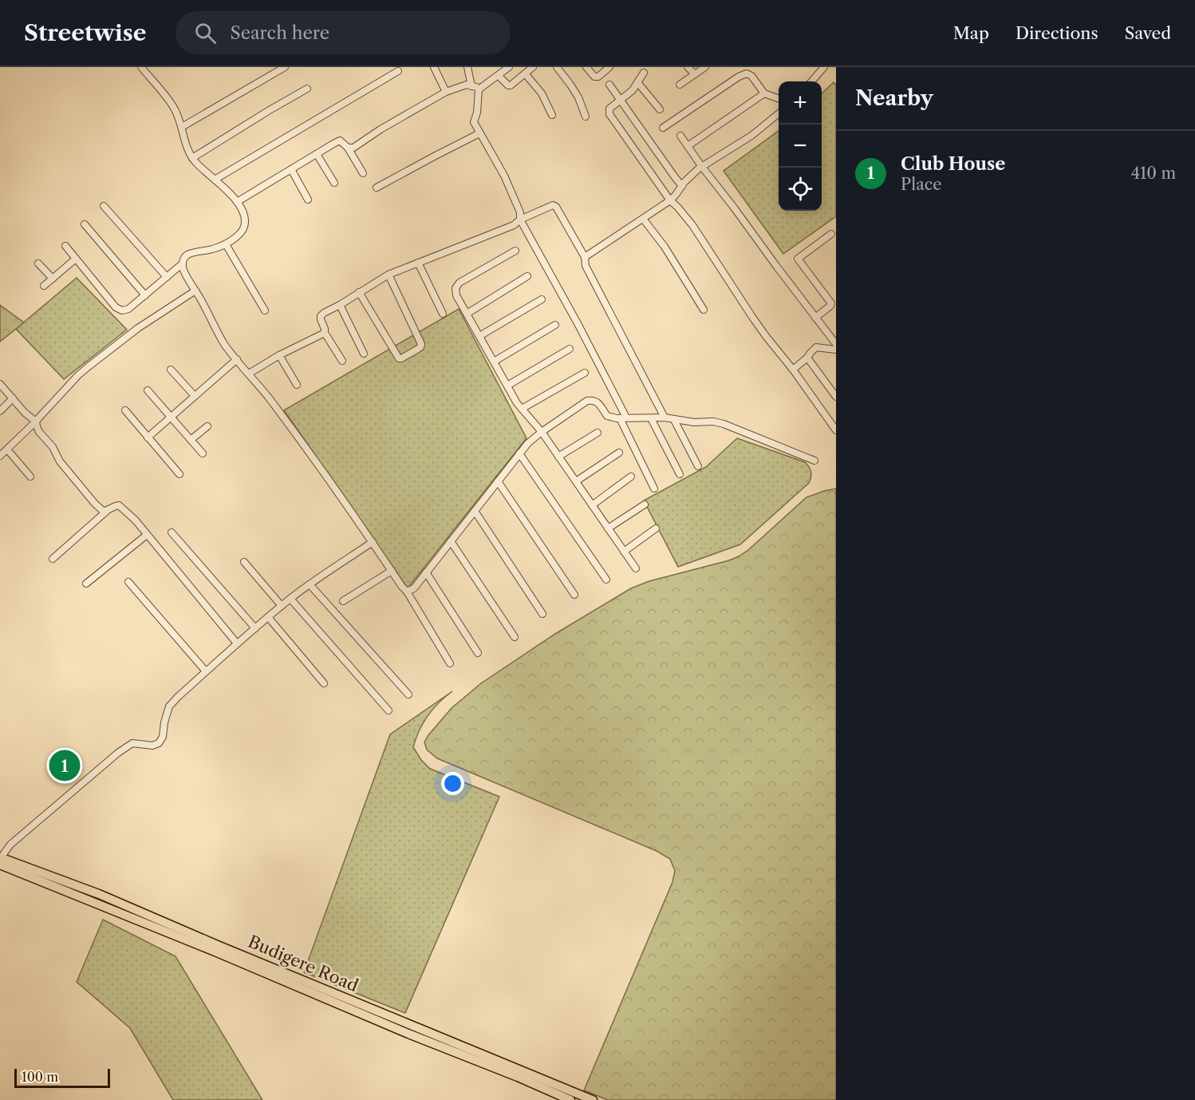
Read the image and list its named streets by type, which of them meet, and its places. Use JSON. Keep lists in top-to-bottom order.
{
  "streets": {
    "main road": ["Budigere Road"]
  },
  "scale_bar": "100 m",
  "page": {
    "header": "Streetwise",
    "search": "Search here",
    "nav": ["Map", "Directions", "Saved"],
    "heading": "Nearby",
    "map_buttons": ["+", "−"],
    "list": [
      {
        "mark": "1",
        "name": "Club House",
        "note": "Place",
        "value": "410 m"
      }
    ],
    "pins": "1",
    "scale": "100 m"
  }
}
